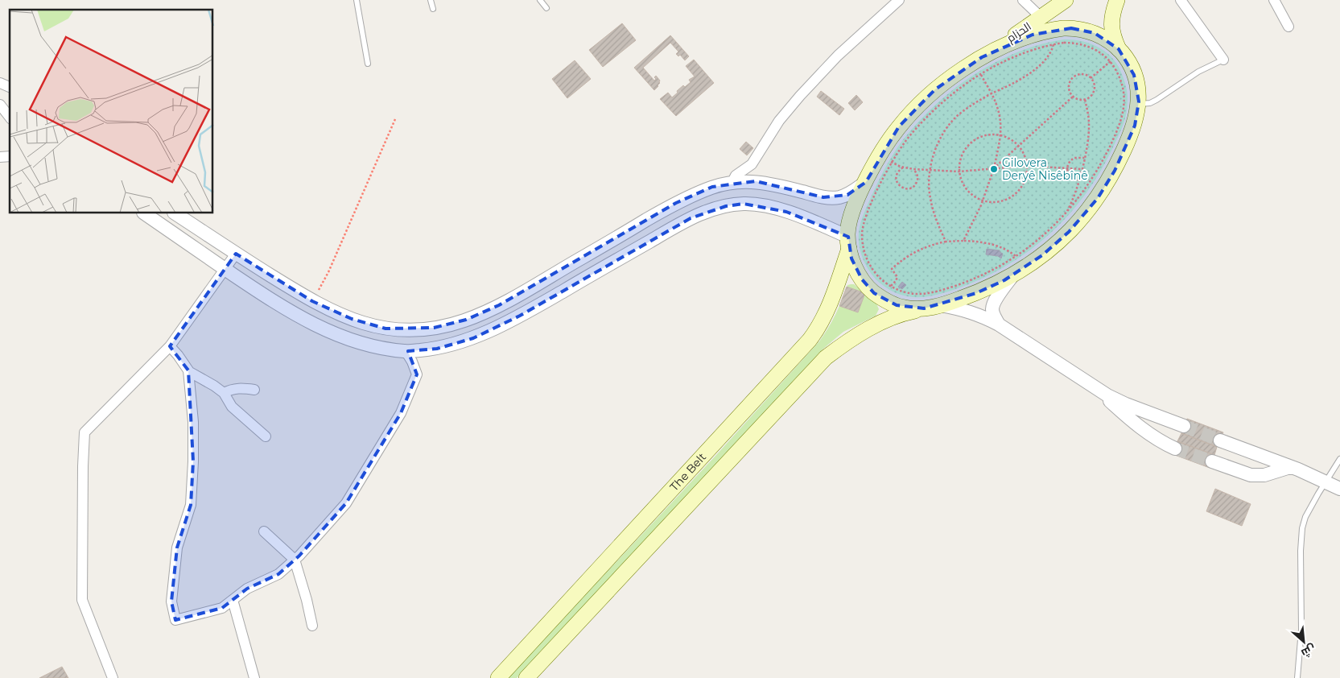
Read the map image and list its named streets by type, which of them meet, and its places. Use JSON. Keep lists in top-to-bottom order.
{
  "streets": {
    "main road": ["الحزام", "The Belt"]
  },
  "crossings": [
    ["الحزام", "The Belt"]
  ],
  "places": ["Gilovera Deryê Nisêbînê"],
  "north": "bottom right"
}
